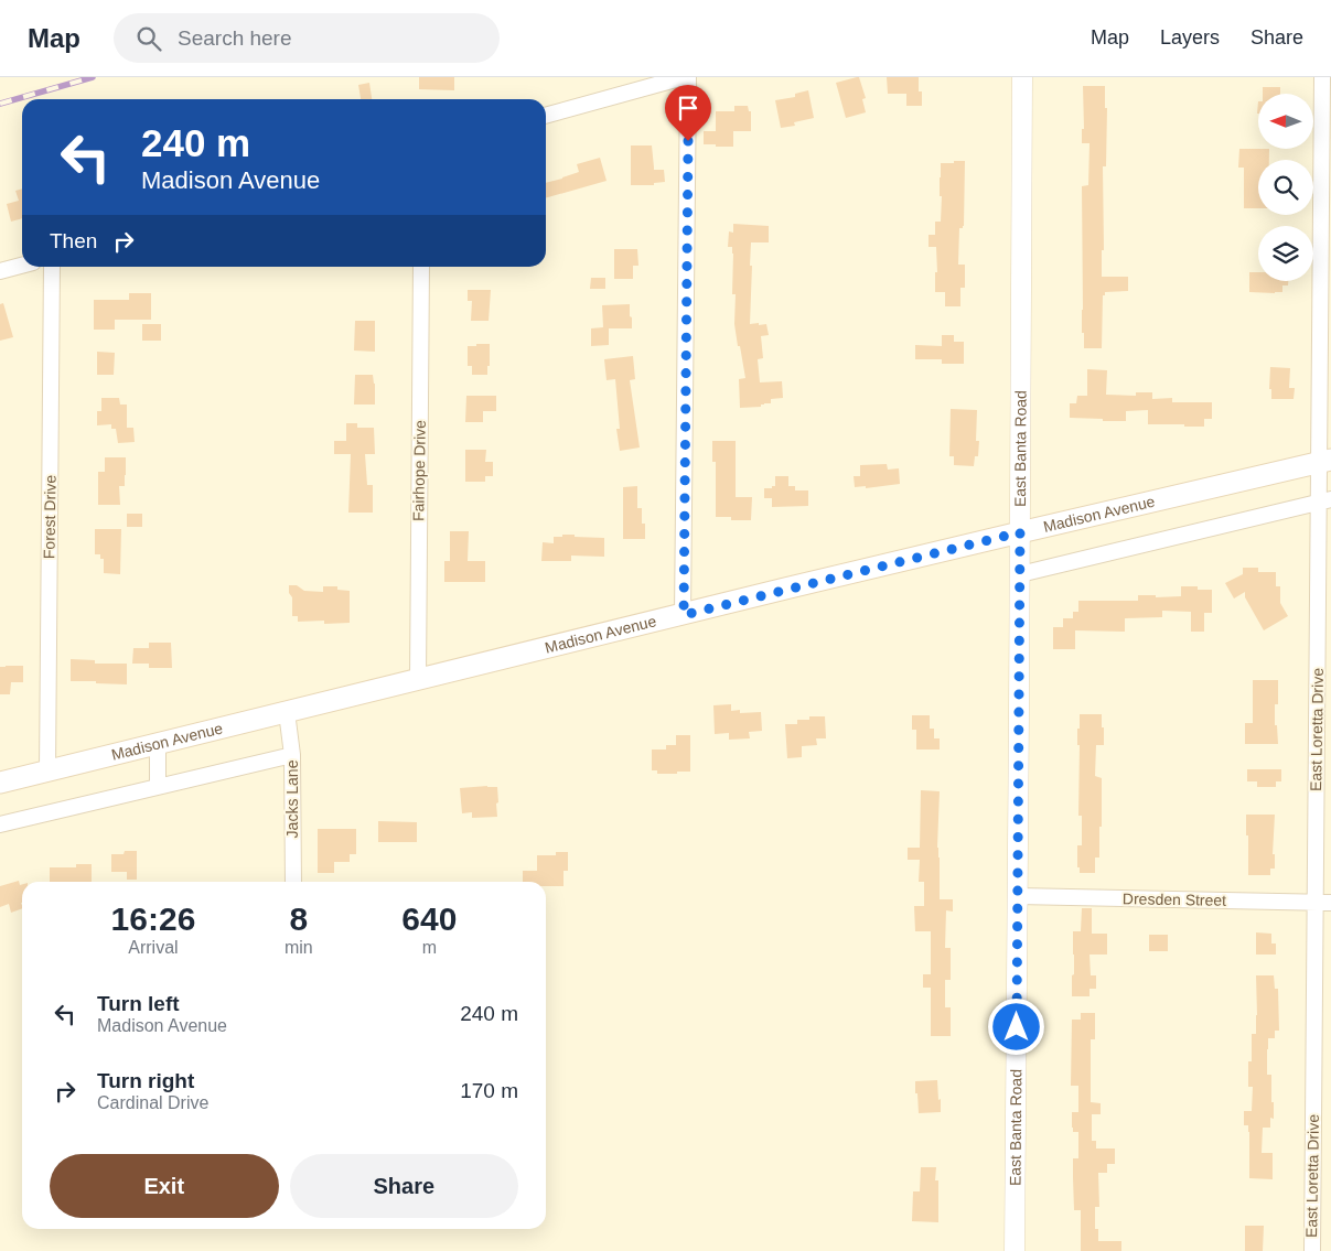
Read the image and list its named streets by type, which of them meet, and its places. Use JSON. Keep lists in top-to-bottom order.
{
  "streets": {
    "main road": ["Madison Avenue"],
    "street": [
      "East Banta Road",
      "Fairhope Drive",
      "Forest Drive",
      "East Loretta Drive",
      "Jacks Lane",
      "Dresden Street"
    ]
  },
  "crossings": [
    ["East Banta Road", "Madison Avenue"],
    ["East Banta Road", "Dresden Street"],
    ["Fairhope Drive", "Madison Avenue"],
    ["Madison Avenue", "Forest Drive"],
    ["Madison Avenue", "East Loretta Drive"],
    ["Madison Avenue", "Jacks Lane"],
    ["East Loretta Drive", "Dresden Street"]
  ],
  "north": "left",
  "page": {
    "header": "Map",
    "search": "Search here",
    "nav": ["Map", "Layers", "Share"],
    "turn": ["240 m", "Madison Avenue"],
    "then": "Then",
    "eta": [
      "16:26",
      "Arrival",
      "8",
      "min",
      "640",
      "m"
    ],
    "list": [
      {
        "name": "Turn left",
        "note": "Madison Avenue",
        "value": "240 m"
      },
      {
        "name": "Turn right",
        "note": "Cardinal Drive",
        "value": "170 m"
      }
    ],
    "buttons": ["Exit", "Share"]
  }
}
